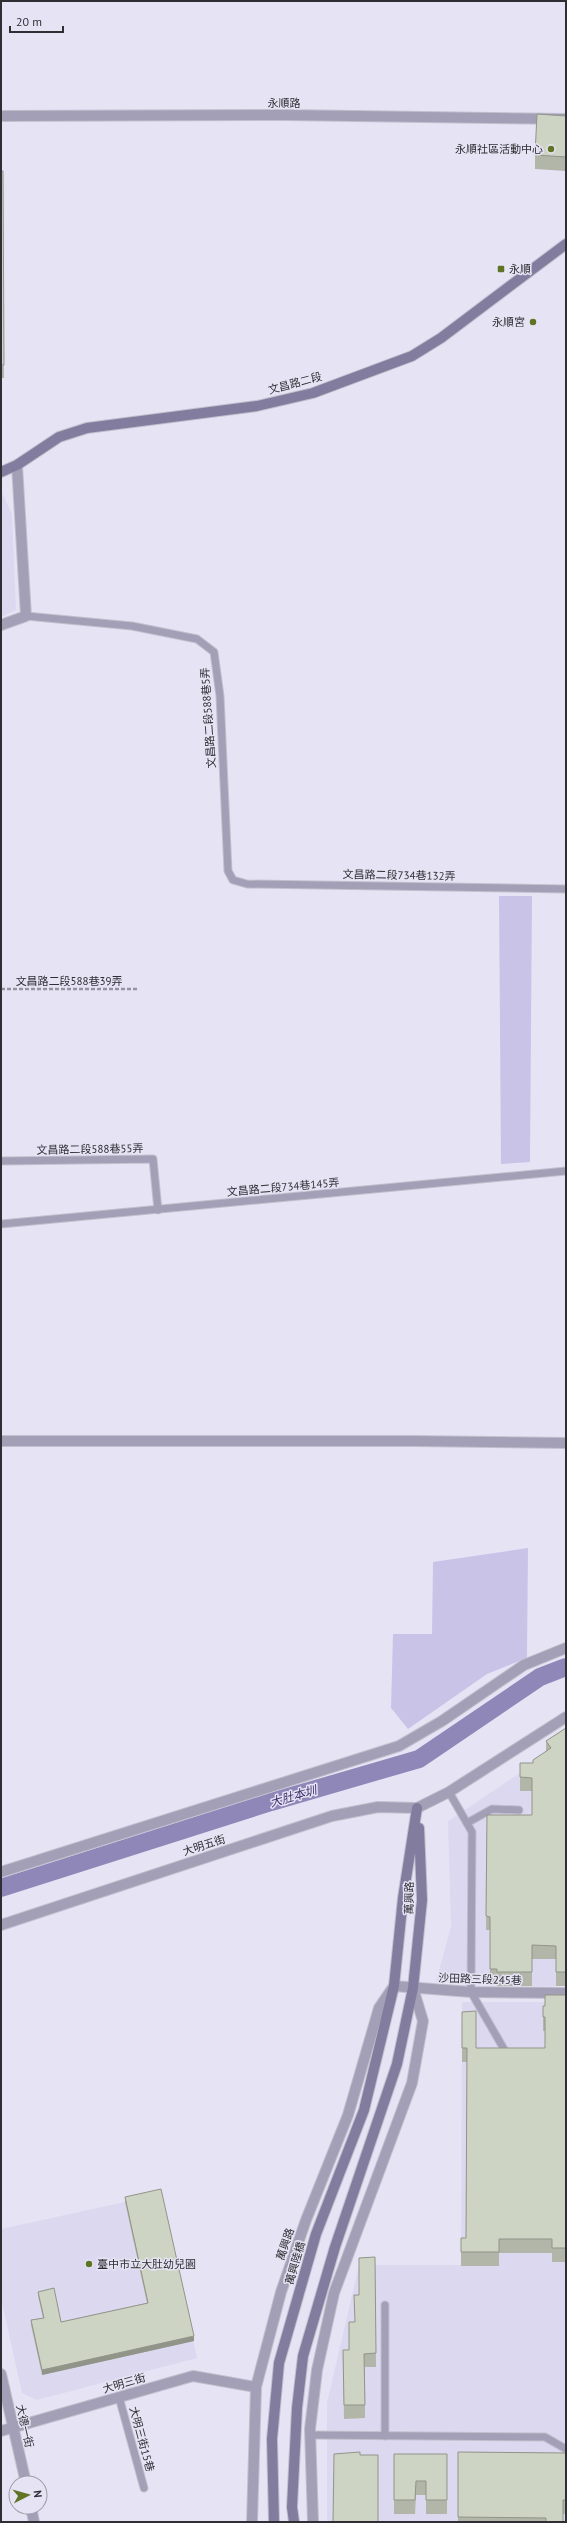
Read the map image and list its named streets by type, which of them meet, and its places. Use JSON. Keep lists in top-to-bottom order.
{
  "streets": {
    "street": [
      "永順路",
      "文昌路二段",
      "大明五街",
      "萬興路",
      "沙田路三段245巷",
      "萬興陸橋",
      "大明三街",
      "大德一街"
    ],
    "lane": [
      "文昌路二段588巷5弄",
      "文昌路二段734巷132弄",
      "文昌路二段588巷55弄",
      "文昌路二段734巷145弄",
      "大明三街15巷"
    ],
    "path": ["文昌路二段588巷39弄"]
  },
  "crossings": [
    ["文昌路二段588巷5弄", "文昌路二段734巷132弄"],
    ["文昌路二段588巷55弄", "文昌路二段734巷145弄"],
    ["大明五街", "萬興路"],
    ["萬興路", "沙田路三段245巷"],
    ["萬興路", "萬興陸橋"],
    ["萬興路", "大明三街"],
    ["大明三街", "大德一街"],
    ["大明三街", "大明三街15巷"]
  ],
  "water": ["大肚本圳"],
  "places": {
    "other": ["永順社區活動中心", "永順宮", "臺中市立大肚幼兒園"],
    "transit": ["永順"]
  },
  "scale_bar": "20 m",
  "north": "right"
}
